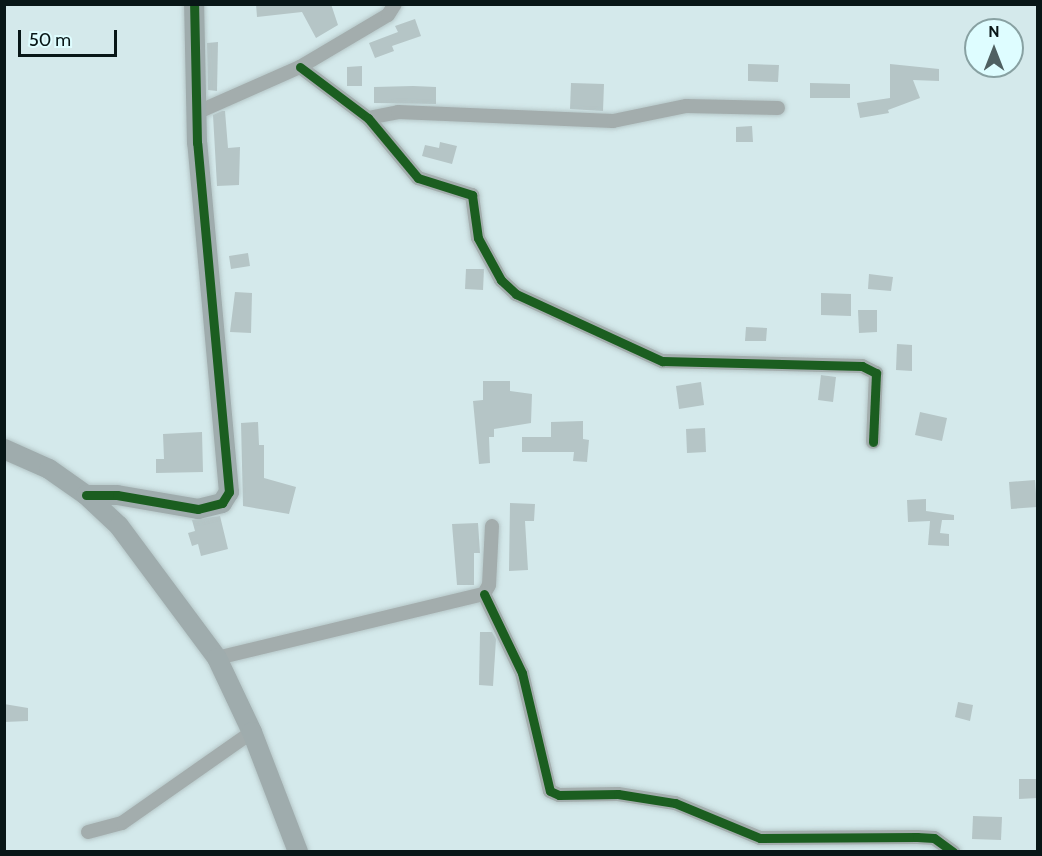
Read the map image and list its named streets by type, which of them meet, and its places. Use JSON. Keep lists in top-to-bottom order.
{
  "scale_bar": "50 m",
  "north": "top"
}
